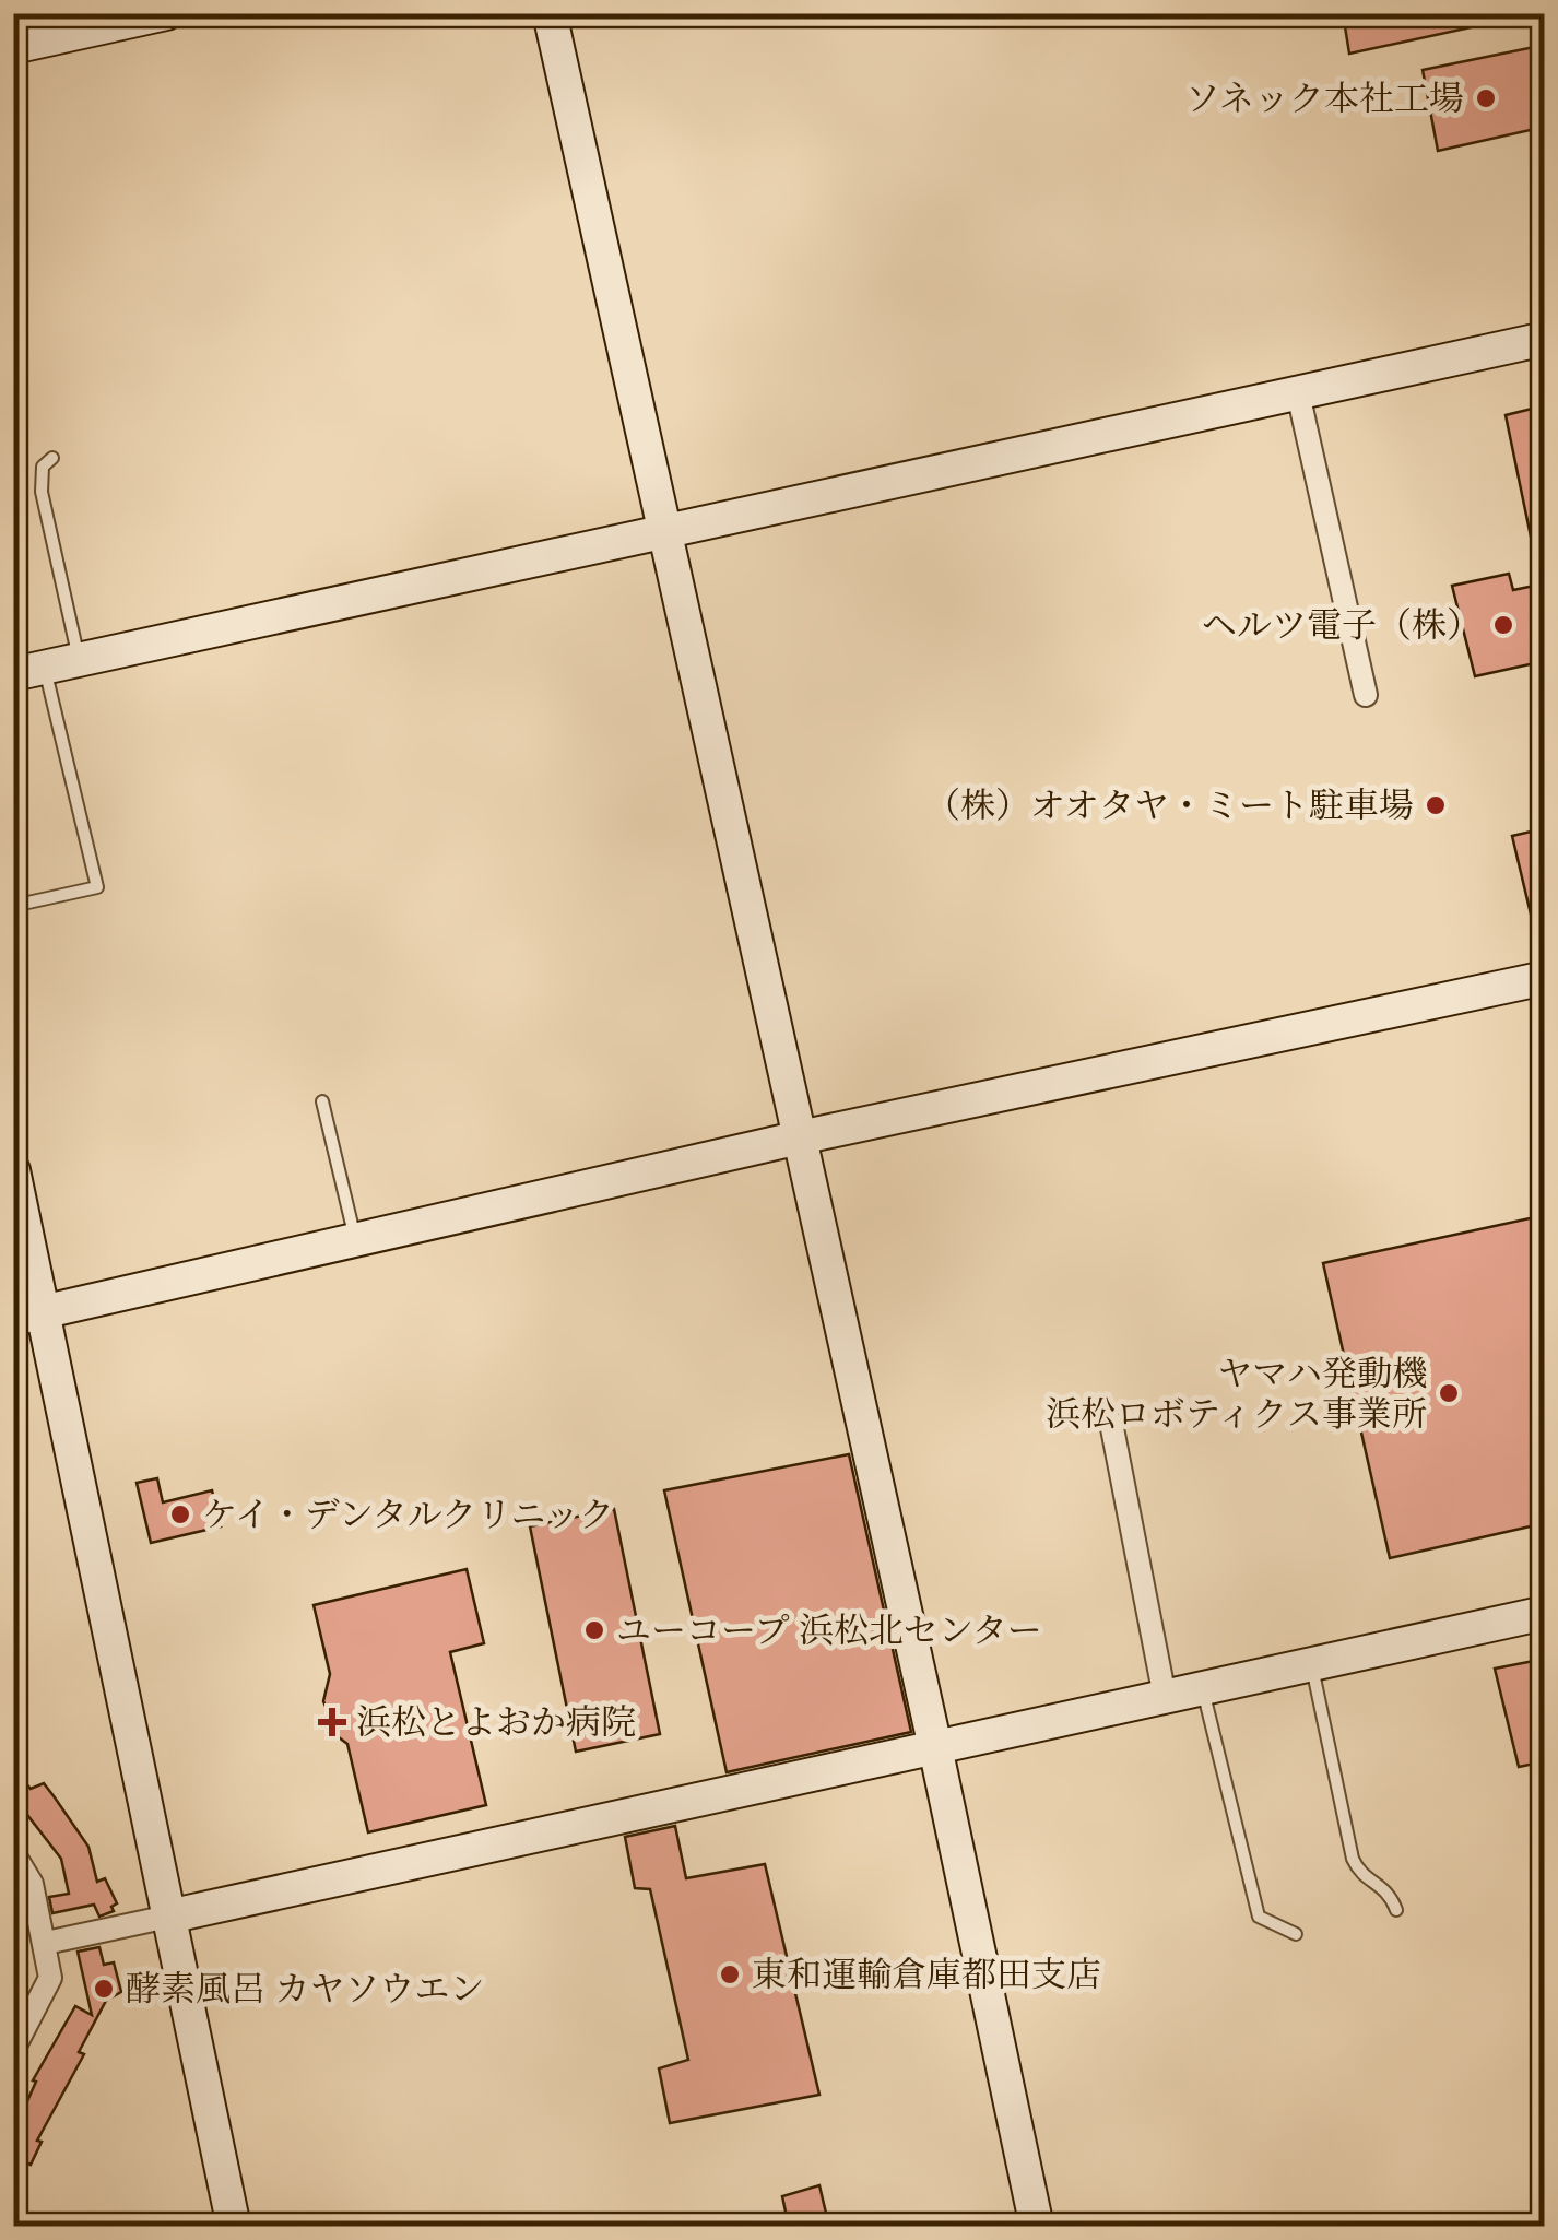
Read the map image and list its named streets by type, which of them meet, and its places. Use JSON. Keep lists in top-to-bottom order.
{
  "places": {
    "other": [
      "ソネック本社工場",
      "ヘルツ電子（株）",
      "（株）オオタヤ・ミート駐車場",
      "ヤマハ発動機 浜松ロボティクス事業所",
      "ケイ・デンタルクリニック",
      "ユーコープ 浜松北センター",
      "東和運輸倉庫都田支店",
      "酵素風呂 カヤソウエン"
    ],
    "health": ["浜松とよおか病院"]
  }
}
